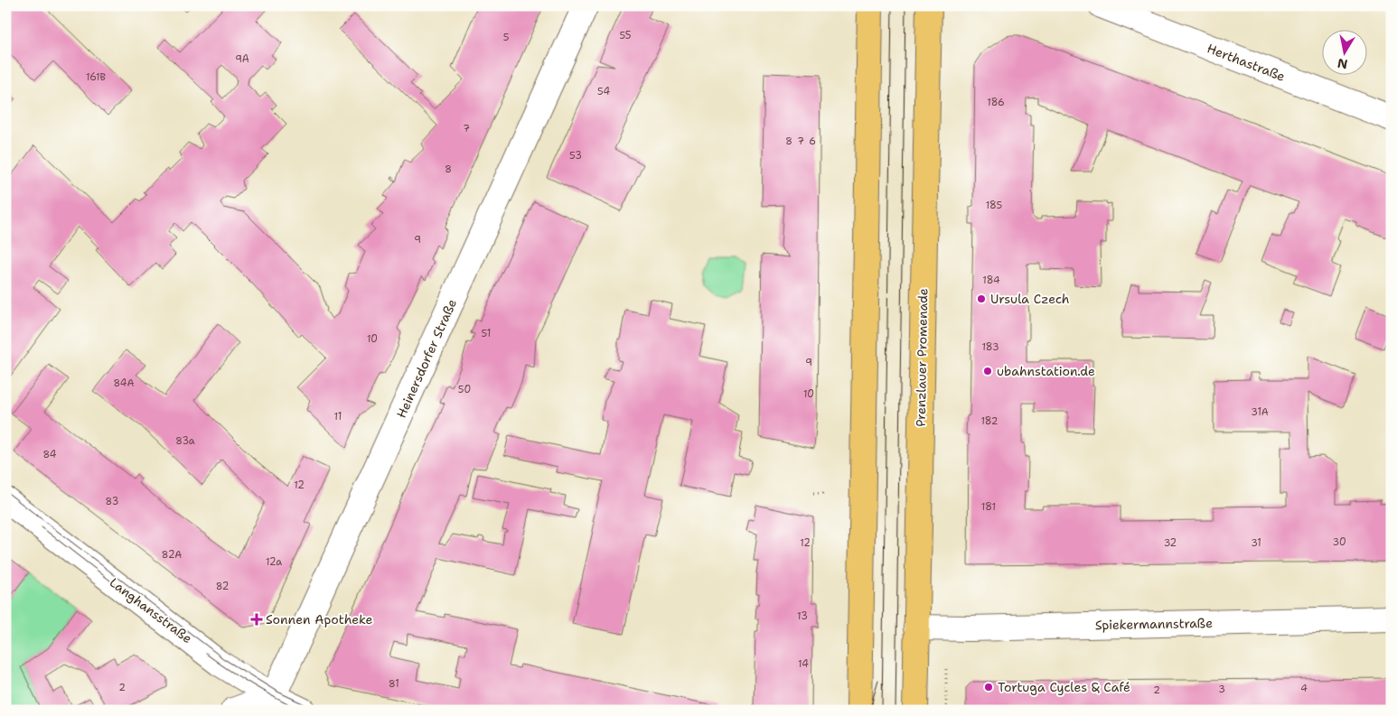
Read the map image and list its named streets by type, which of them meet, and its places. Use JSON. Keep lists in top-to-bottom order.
{
  "streets": {
    "main road": ["Prenzlauer Promenade"],
    "street": [
      "Herthastraße",
      "Heinersdorfer Straße",
      "Langhansstraße",
      "Spiekermannstraße"
    ]
  },
  "crossings": [
    ["Prenzlauer Promenade", "Spiekermannstraße"],
    ["Heinersdorfer Straße", "Langhansstraße"]
  ],
  "places": {
    "other": ["Ursula Czech", "ubahnstation.de", "Tortuga Cycles & Café"],
    "health": ["Sonnen Apotheke"]
  },
  "house_numbers": [
    "55",
    "5",
    "9A",
    "161B",
    "54",
    "186",
    "7",
    "8",
    "7",
    "6",
    "53",
    "8",
    "185",
    "9",
    "184",
    "51",
    "10",
    "183",
    "9",
    "84A",
    "50",
    "10",
    "31A",
    "11",
    "182",
    "83a",
    "84",
    "12",
    "83",
    "181",
    "30",
    "12",
    "32",
    "31",
    "82A",
    "12a",
    "82",
    "13",
    "14",
    "81",
    "2",
    "4",
    "3",
    "2"
  ],
  "north": "bottom"
}
